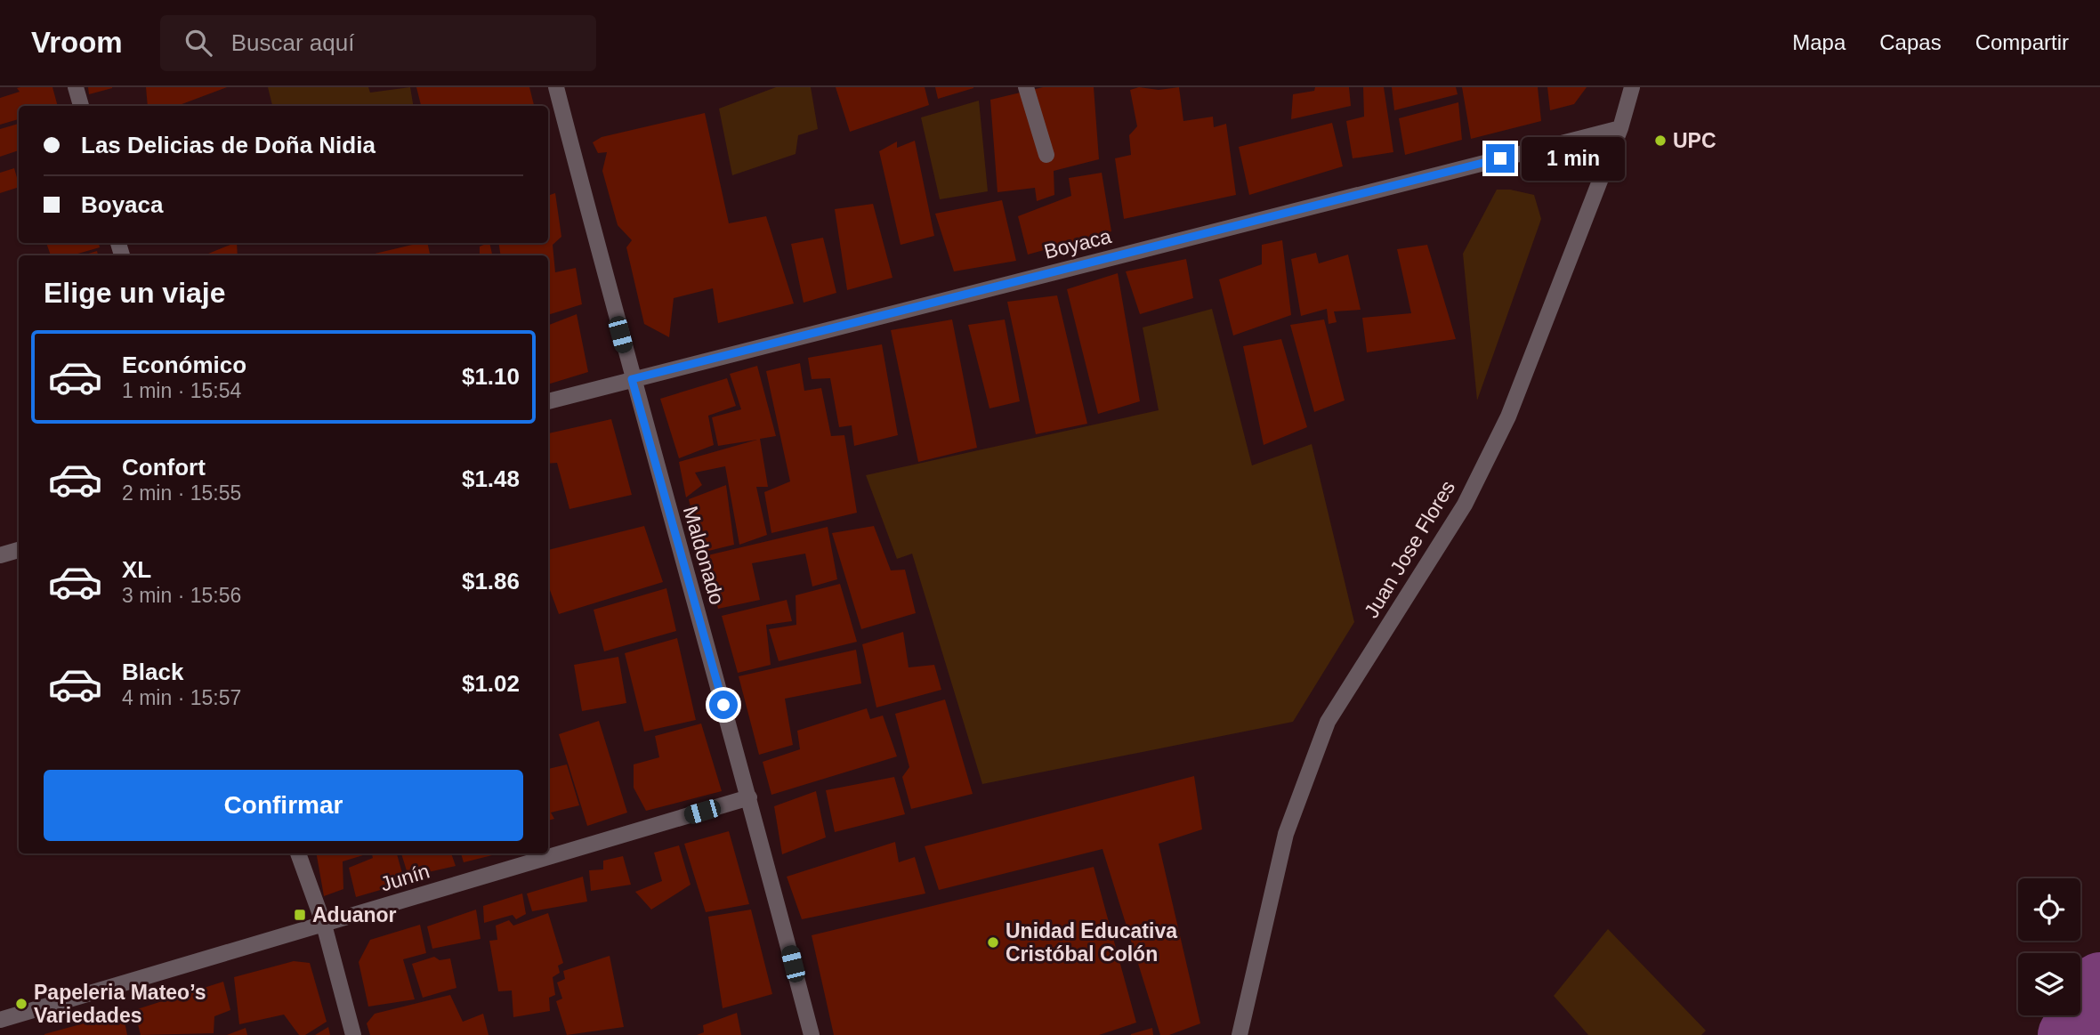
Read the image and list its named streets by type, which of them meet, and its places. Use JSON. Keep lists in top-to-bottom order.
{
  "streets": {
    "street": [
      "Boyaca",
      "Juan Jose Flores",
      "Maldonado",
      "Junín"
    ]
  },
  "crossings": [
    ["Boyaca", "Juan Jose Flores"],
    ["Boyaca", "Maldonado"],
    ["Maldonado", "Junín"]
  ],
  "places": {
    "other": ["UPC", "Unidad Educativa Cristóbal Colón", "Papeleria Mateo’s Variedades"],
    "transit": ["Aduanor"]
  },
  "page": {
    "header": "Vroom",
    "search": "Buscar aquí",
    "nav": ["Mapa", "Capas", "Compartir"],
    "banner": ["Las Delicias de Doña Nidia", "Boyaca"],
    "bubble": "1 min",
    "heading": "Elige un viaje",
    "list": [
      {
        "name": "Económico",
        "note": "1 min · 15:54",
        "value": "$1.10"
      },
      {
        "name": "Confort",
        "note": "2 min · 15:55",
        "value": "$1.48"
      },
      {
        "name": "XL",
        "note": "3 min · 15:56",
        "value": "$1.86"
      },
      {
        "name": "Black",
        "note": "4 min · 15:57",
        "value": "$1.02"
      }
    ],
    "buttons": "Confirmar"
  }
}
